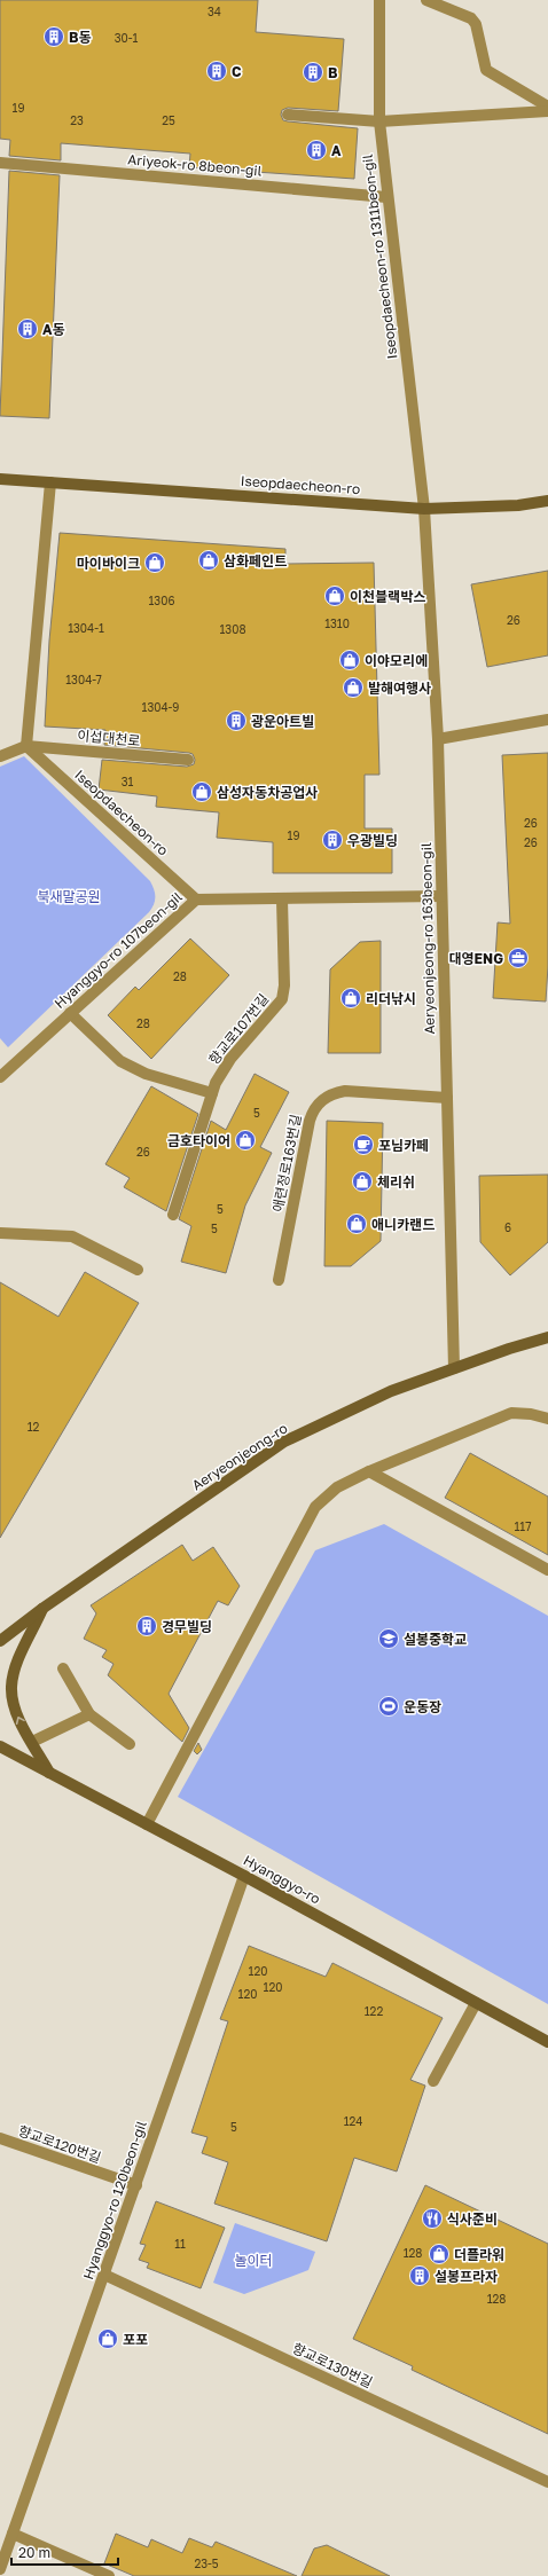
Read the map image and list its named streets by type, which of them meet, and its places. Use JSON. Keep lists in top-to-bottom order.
{
  "streets": {
    "street": [
      "Ariyeok-ro 8beon-gil",
      "Iseopdaecheon-ro 1311beon-gil",
      "Iseopdaecheon-ro",
      "이섭대천로",
      "Aeryeonjeong-ro 163beon-gil",
      "Hyanggyo-ro 107beon-gil",
      "향교로107번길",
      "애련정로163번길",
      "Aeryeonjeong-ro",
      "Hyanggyo-ro",
      "향교로120번길",
      "Hyanggyo-ro 120beon-gil",
      "향교로130번길"
    ]
  },
  "crossings": [
    ["Ariyeok-ro 8beon-gil", "Iseopdaecheon-ro 1311beon-gil"],
    ["Iseopdaecheon-ro 1311beon-gil", "Iseopdaecheon-ro"],
    ["Iseopdaecheon-ro 1311beon-gil", "Aeryeonjeong-ro 163beon-gil"],
    ["Iseopdaecheon-ro", "이섭대천로"],
    ["Iseopdaecheon-ro", "Aeryeonjeong-ro 163beon-gil"],
    ["Iseopdaecheon-ro", "Hyanggyo-ro 107beon-gil"],
    ["Aeryeonjeong-ro 163beon-gil", "Hyanggyo-ro 107beon-gil"],
    ["Aeryeonjeong-ro 163beon-gil", "애련정로163번길"],
    ["Aeryeonjeong-ro 163beon-gil", "Aeryeonjeong-ro"],
    ["Hyanggyo-ro 107beon-gil", "향교로107번길"],
    ["Hyanggyo-ro", "Hyanggyo-ro 120beon-gil"],
    ["향교로120번길", "Hyanggyo-ro 120beon-gil"],
    ["Hyanggyo-ro 120beon-gil", "향교로130번길"]
  ],
  "parks": ["북새말공원", "놀이터"],
  "places": {
    "building": [
      "B동",
      "C",
      "B",
      "A",
      "A동",
      "광운아트빌",
      "우광빌딩",
      "경무빌딩",
      "설봉프라자"
    ],
    "shop": [
      "삼화페인트",
      "마이바이크",
      "이천블랙박스",
      "이야모리에",
      "발해여행사",
      "삼성자동차공업사",
      "리더낚시",
      "금호타이어",
      "체리쉬",
      "애니카랜드",
      "더플라워",
      "포포"
    ],
    "office": ["대영ENG"],
    "cafe": ["포님카페"],
    "school or university": ["설봉중학교"],
    "sports": ["운동장"],
    "restaurant": ["식사준비"]
  },
  "house_numbers": [
    "34",
    "30-1",
    "19",
    "23",
    "25",
    "1306",
    "26",
    "1310",
    "1304-1",
    "1308",
    "1304-7",
    "1304-9",
    "31",
    "26",
    "19",
    "26",
    "28",
    "28",
    "5",
    "26",
    "5",
    "6",
    "5",
    "12",
    "117",
    "120",
    "120",
    "120",
    "122",
    "124",
    "5",
    "11",
    "128",
    "128",
    "23-5"
  ],
  "scale_bar": "20 m"
}
